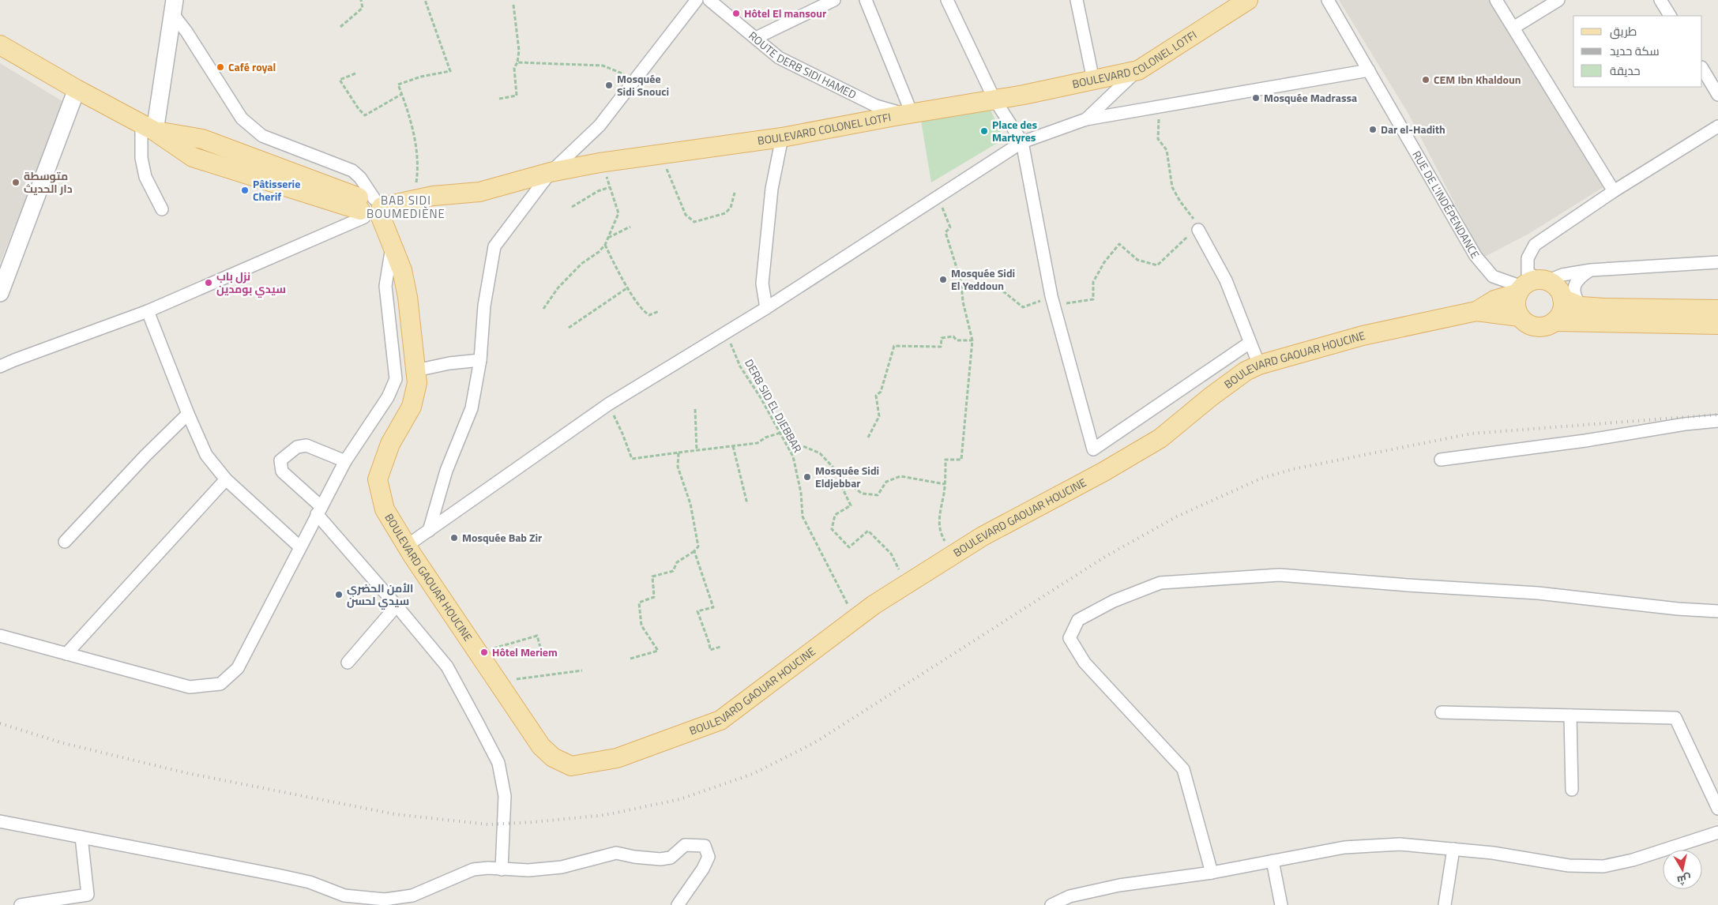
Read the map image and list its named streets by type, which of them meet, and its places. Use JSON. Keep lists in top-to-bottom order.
{
  "streets": {
    "main road": ["BOULEVARD COLONEL LOTFI", "BOULEVARD GAOUAR HOUCINE"],
    "street": ["ROUTE DERB SIDI HAMED", "RUE DE L'INDÉPENDANCE"],
    "path": ["DERB SID EL DJEBBAR"]
  },
  "crossings": [
    ["BOULEVARD COLONEL LOTFI", "ROUTE DERB SIDI HAMED"],
    ["BOULEVARD COLONEL LOTFI", "BOULEVARD GAOUAR HOUCINE"],
    ["BOULEVARD GAOUAR HOUCINE", "DERB SID EL DJEBBAR"]
  ],
  "districts": ["BAB SIDI BOUMEDIÈNE"],
  "places": [
    "Hôtel El mansour",
    "Café royal",
    "CEM Ibn Khaldoun",
    "Mosquée Sidi Snouci",
    "Mosquée Madrassa",
    "Dar el-Hadith",
    "Place des Martyres",
    "متوسطة دار الحديث",
    "Pâtisserie Cherif",
    "Mosquée Sidi El Yeddoun",
    "نزل باب سيدي بومدين",
    "Mosquée Sidi Eldjebbar",
    "Mosquée Bab Zir",
    "الأمن الحضري سيدي لحسن",
    "Hôtel Meriem"
  ],
  "legend": ["طريق", "سكة حديد", "حديقة"],
  "north": "bottom"
}
